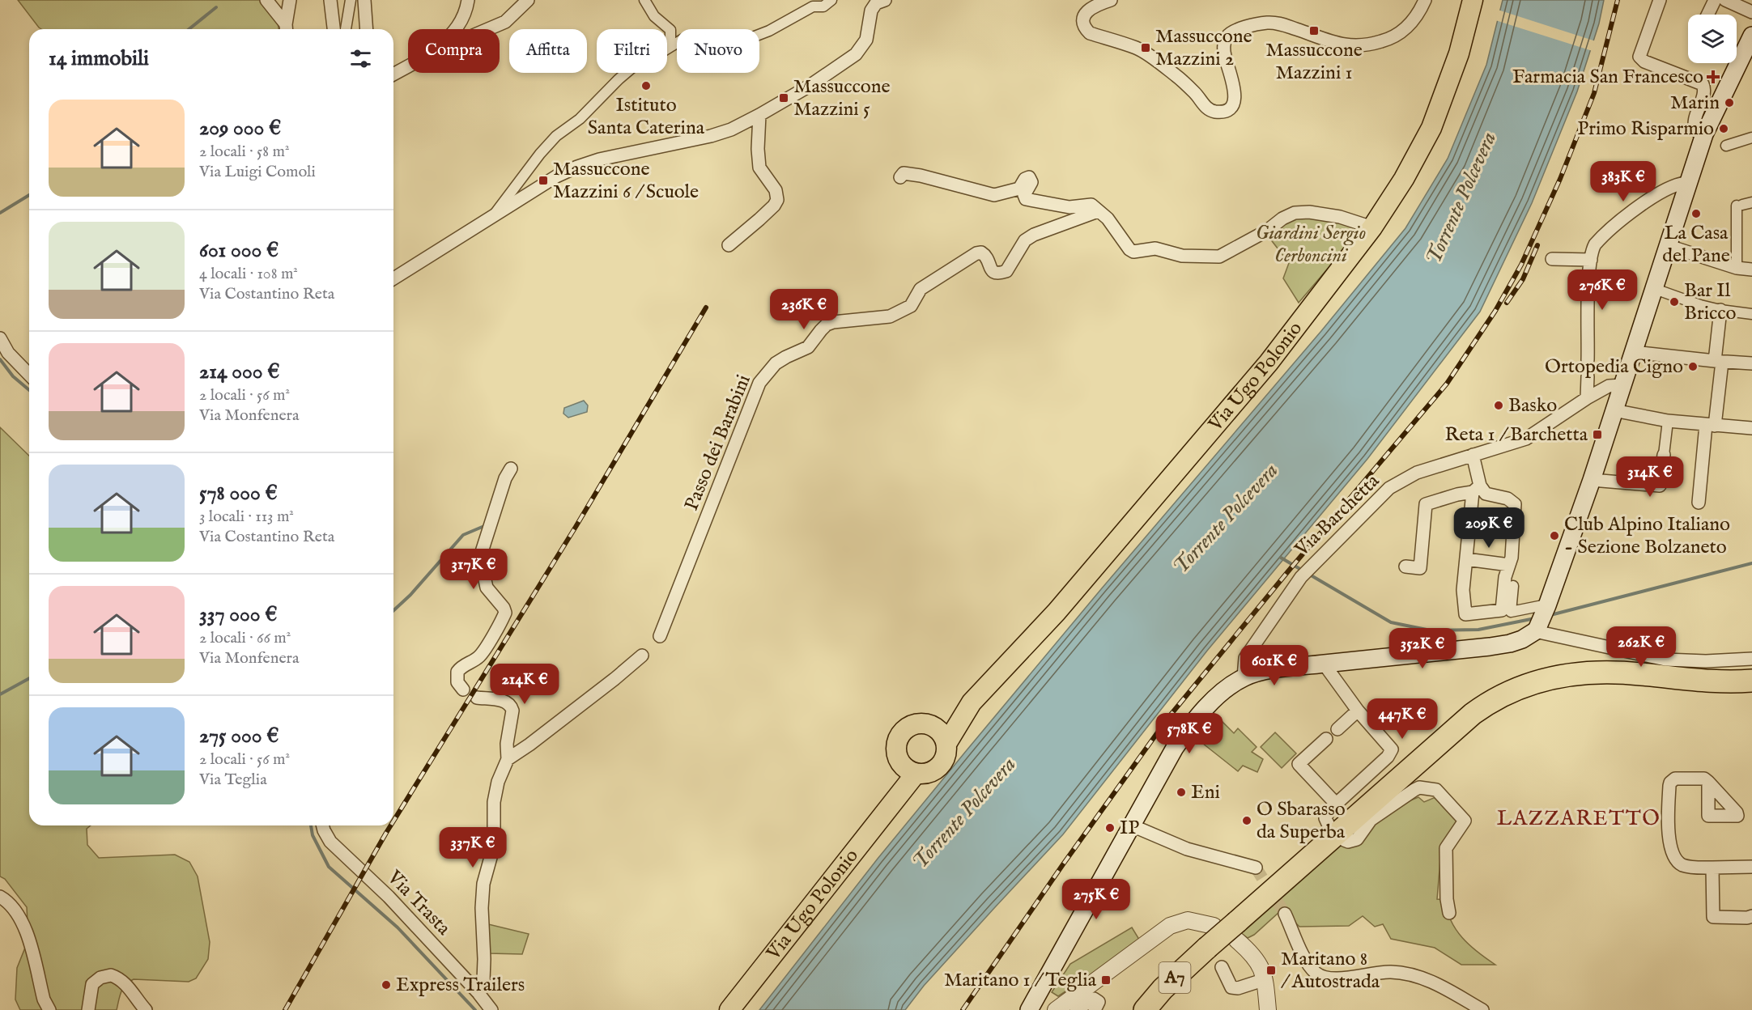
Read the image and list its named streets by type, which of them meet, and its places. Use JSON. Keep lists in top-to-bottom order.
{
  "streets": {
    "highway": ["A7"],
    "main road": ["Via Ugo Polonio"],
    "street": ["Passo dei Barabini", "Via Barchetta", "Via Trasta"]
  },
  "districts": ["LAZZARETTO"],
  "water": ["Torrente Polcevera"],
  "parks": ["Giardini Sergio Cerboncini"],
  "places": {
    "transit": [
      "Massuccone Mazzini 1",
      "Massuccone Mazzini 2",
      "Massuccone Mazzini 5",
      "Massuccone Mazzini 6 / Scuole",
      "Reta 1 / Barchetta",
      "Maritano 8 / Autostrada",
      "Maritano 1 / Teglia"
    ],
    "health": ["Farmacia San Francesco"],
    "other": [
      "Istituto Santa Caterina",
      "Marin",
      "Primo Risparmio",
      "La Casa del Pane",
      "Bar Il Bricco",
      "Ortopedia Cigno",
      "Basko",
      "Club Alpino Italiano - Sezione Bolzaneto",
      "Eni",
      "O Sbarasso da Superba",
      "IP",
      "Express Trailers"
    ]
  },
  "page": {
    "chip": [
      "Compra",
      "Affitta",
      "Filtri",
      "Nuovo"
    ],
    "heading": "14 immobili",
    "list": [
      {
        "name": "209 000 €",
        "note": "2 locali · 58 m² · Via Luigi Comoli"
      },
      {
        "name": "601 000 €",
        "note": "4 locali · 108 m² · Via Costantino Reta"
      },
      {
        "name": "214 000 €",
        "note": "2 locali · 56 m² · Via Monfenera"
      },
      {
        "name": "578 000 €",
        "note": "3 locali · 113 m² · Via Costantino Reta"
      },
      {
        "name": "337 000 €",
        "note": "2 locali · 66 m² · Via Monfenera"
      },
      {
        "name": "275 000 €",
        "note": "2 locali · 56 m² · Via Teglia"
      }
    ],
    "price": [
      "383K €",
      "276K €",
      "236K €",
      "314K €",
      "209K €",
      "317K €",
      "262K €",
      "352K €",
      "601K €",
      "214K €",
      "447K €",
      "578K €",
      "337K €",
      "275K €"
    ]
  }
}
